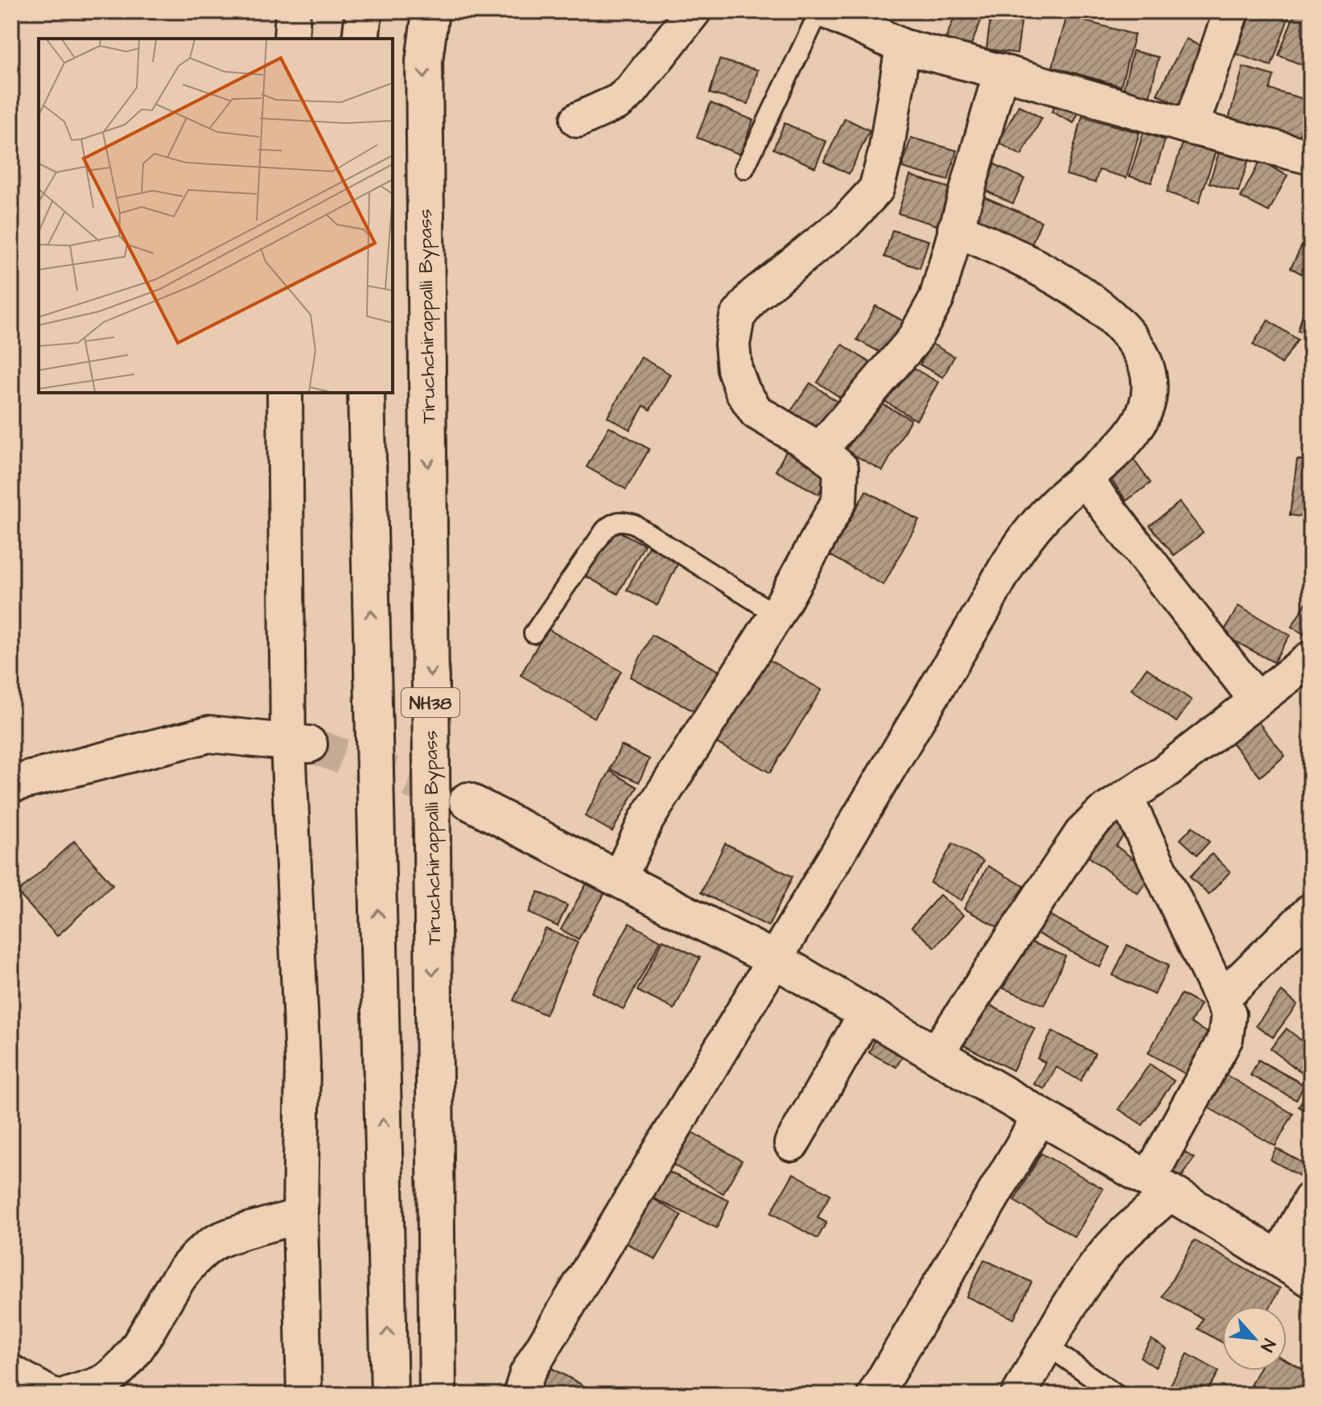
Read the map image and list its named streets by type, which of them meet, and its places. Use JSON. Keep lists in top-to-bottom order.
{
  "streets": {
    "main road": ["Tiruchchirappalli Bypass", "NH38"]
  },
  "north": "bottom right"
}
